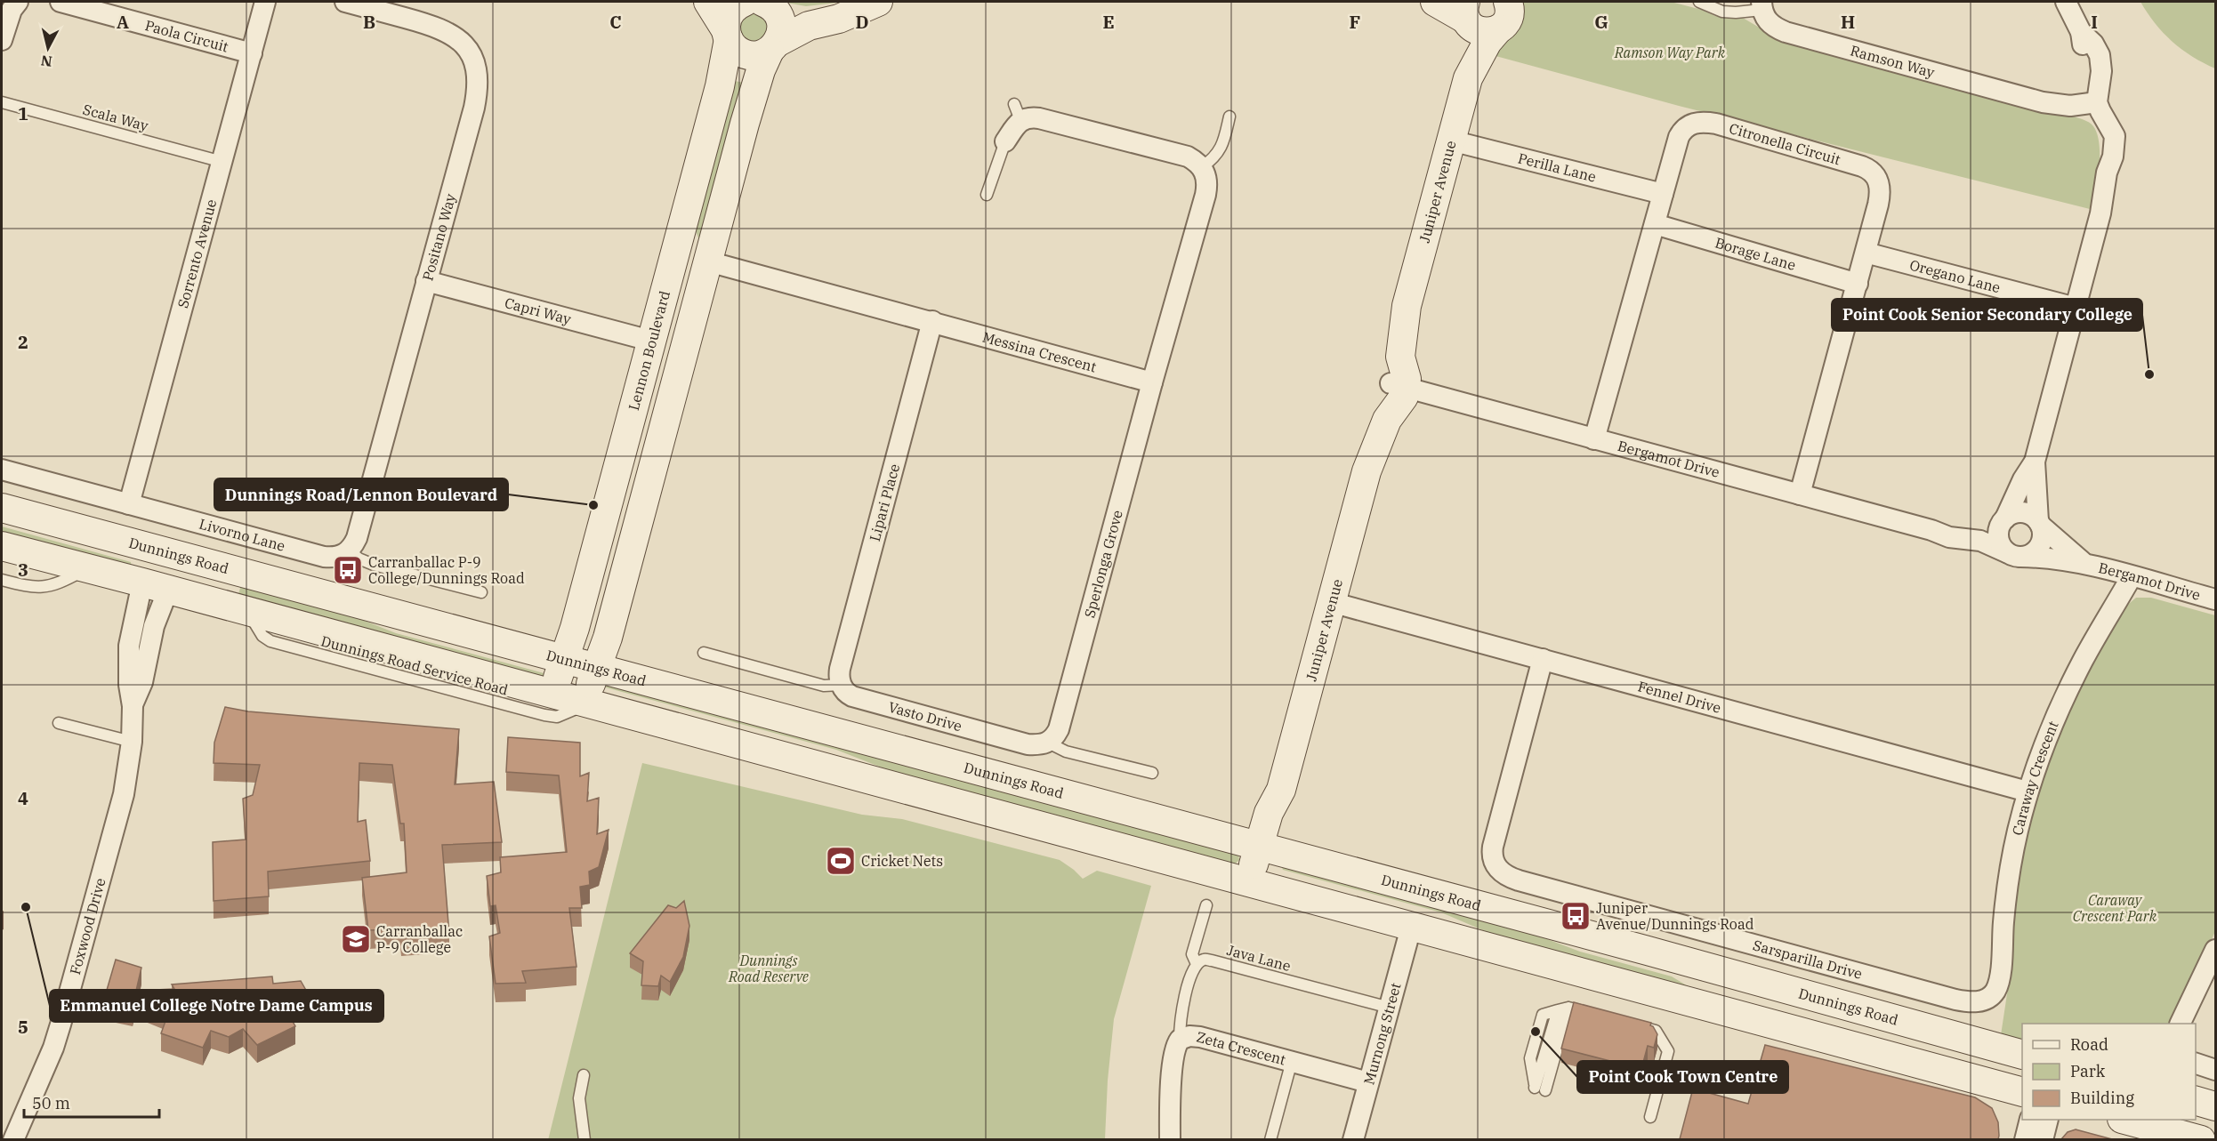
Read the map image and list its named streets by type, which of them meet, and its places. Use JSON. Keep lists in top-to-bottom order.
{
  "streets": {
    "main road": ["Juniper Avenue", "Lennon Boulevard", "Dunnings Road"],
    "street": [
      "Paola Circuit",
      "Ramson Way",
      "Citronella Circuit",
      "Perilla Lane",
      "Positano Way",
      "Sorrento Avenue",
      "Borage Lane",
      "Oregano Lane",
      "Capri Way",
      "Messina Crescent",
      "Bergamot Drive",
      "Lipari Place",
      "Livorno Lane",
      "Sperlonga Grove",
      "Fennel Drive",
      "Vasto Drive",
      "Caraway Crescent",
      "Foxwood Drive",
      "Sarsparilla Drive",
      "Murnong Street",
      "Zeta Crescent"
    ],
    "lane": ["Scala Way", "Dunnings Road Service Road", "Java Lane"]
  },
  "crossings": [
    ["Paola Circuit", "Sorrento Avenue"],
    ["Scala Way", "Sorrento Avenue"],
    ["Citronella Circuit", "Perilla Lane"],
    ["Citronella Circuit", "Borage Lane"],
    ["Citronella Circuit", "Oregano Lane"],
    ["Citronella Circuit", "Bergamot Drive"],
    ["Perilla Lane", "Juniper Avenue"],
    ["Juniper Avenue", "Bergamot Drive"],
    ["Juniper Avenue", "Dunnings Road"],
    ["Juniper Avenue", "Fennel Drive"],
    ["Positano Way", "Capri Way"],
    ["Positano Way", "Livorno Lane"],
    ["Sorrento Avenue", "Livorno Lane"],
    ["Capri Way", "Lennon Boulevard"],
    ["Lennon Boulevard", "Dunnings Road"],
    ["Messina Crescent", "Lipari Place"],
    ["Messina Crescent", "Sperlonga Grove"],
    ["Bergamot Drive", "Caraway Crescent"],
    ["Lipari Place", "Vasto Drive"],
    ["Sperlonga Grove", "Vasto Drive"],
    ["Fennel Drive", "Caraway Crescent"],
    ["Fennel Drive", "Sarsparilla Drive"],
    ["Caraway Crescent", "Sarsparilla Drive"],
    ["Java Lane", "Murnong Street"],
    ["Murnong Street", "Zeta Crescent"]
  ],
  "parks": ["Ramson Way Park", "Caraway Crescent Park", "Dunnings Road Reserve"],
  "places": {
    "other": [
      "Point Cook Senior Secondary College",
      "Dunnings Road/Lennon Boulevard",
      "Emmanuel College Notre Dame Campus",
      "Point Cook Town Centre"
    ],
    "bus stop": ["Carranballac P-9 College/Dunnings Road", "Juniper Avenue/Dunnings Road"],
    "sports": ["Cricket Nets"],
    "school or university": ["Carranballac P-9 College"]
  },
  "legend": ["Road", "Park", "Building"],
  "scale_bar": "50 m",
  "north": "bottom",
  "grid": {
    "columns": [
      "A",
      "B",
      "C",
      "D",
      "E",
      "F",
      "G",
      "H",
      "I"
    ],
    "rows": [
      "1",
      "2",
      "3",
      "4",
      "5"
    ]
  }
}
